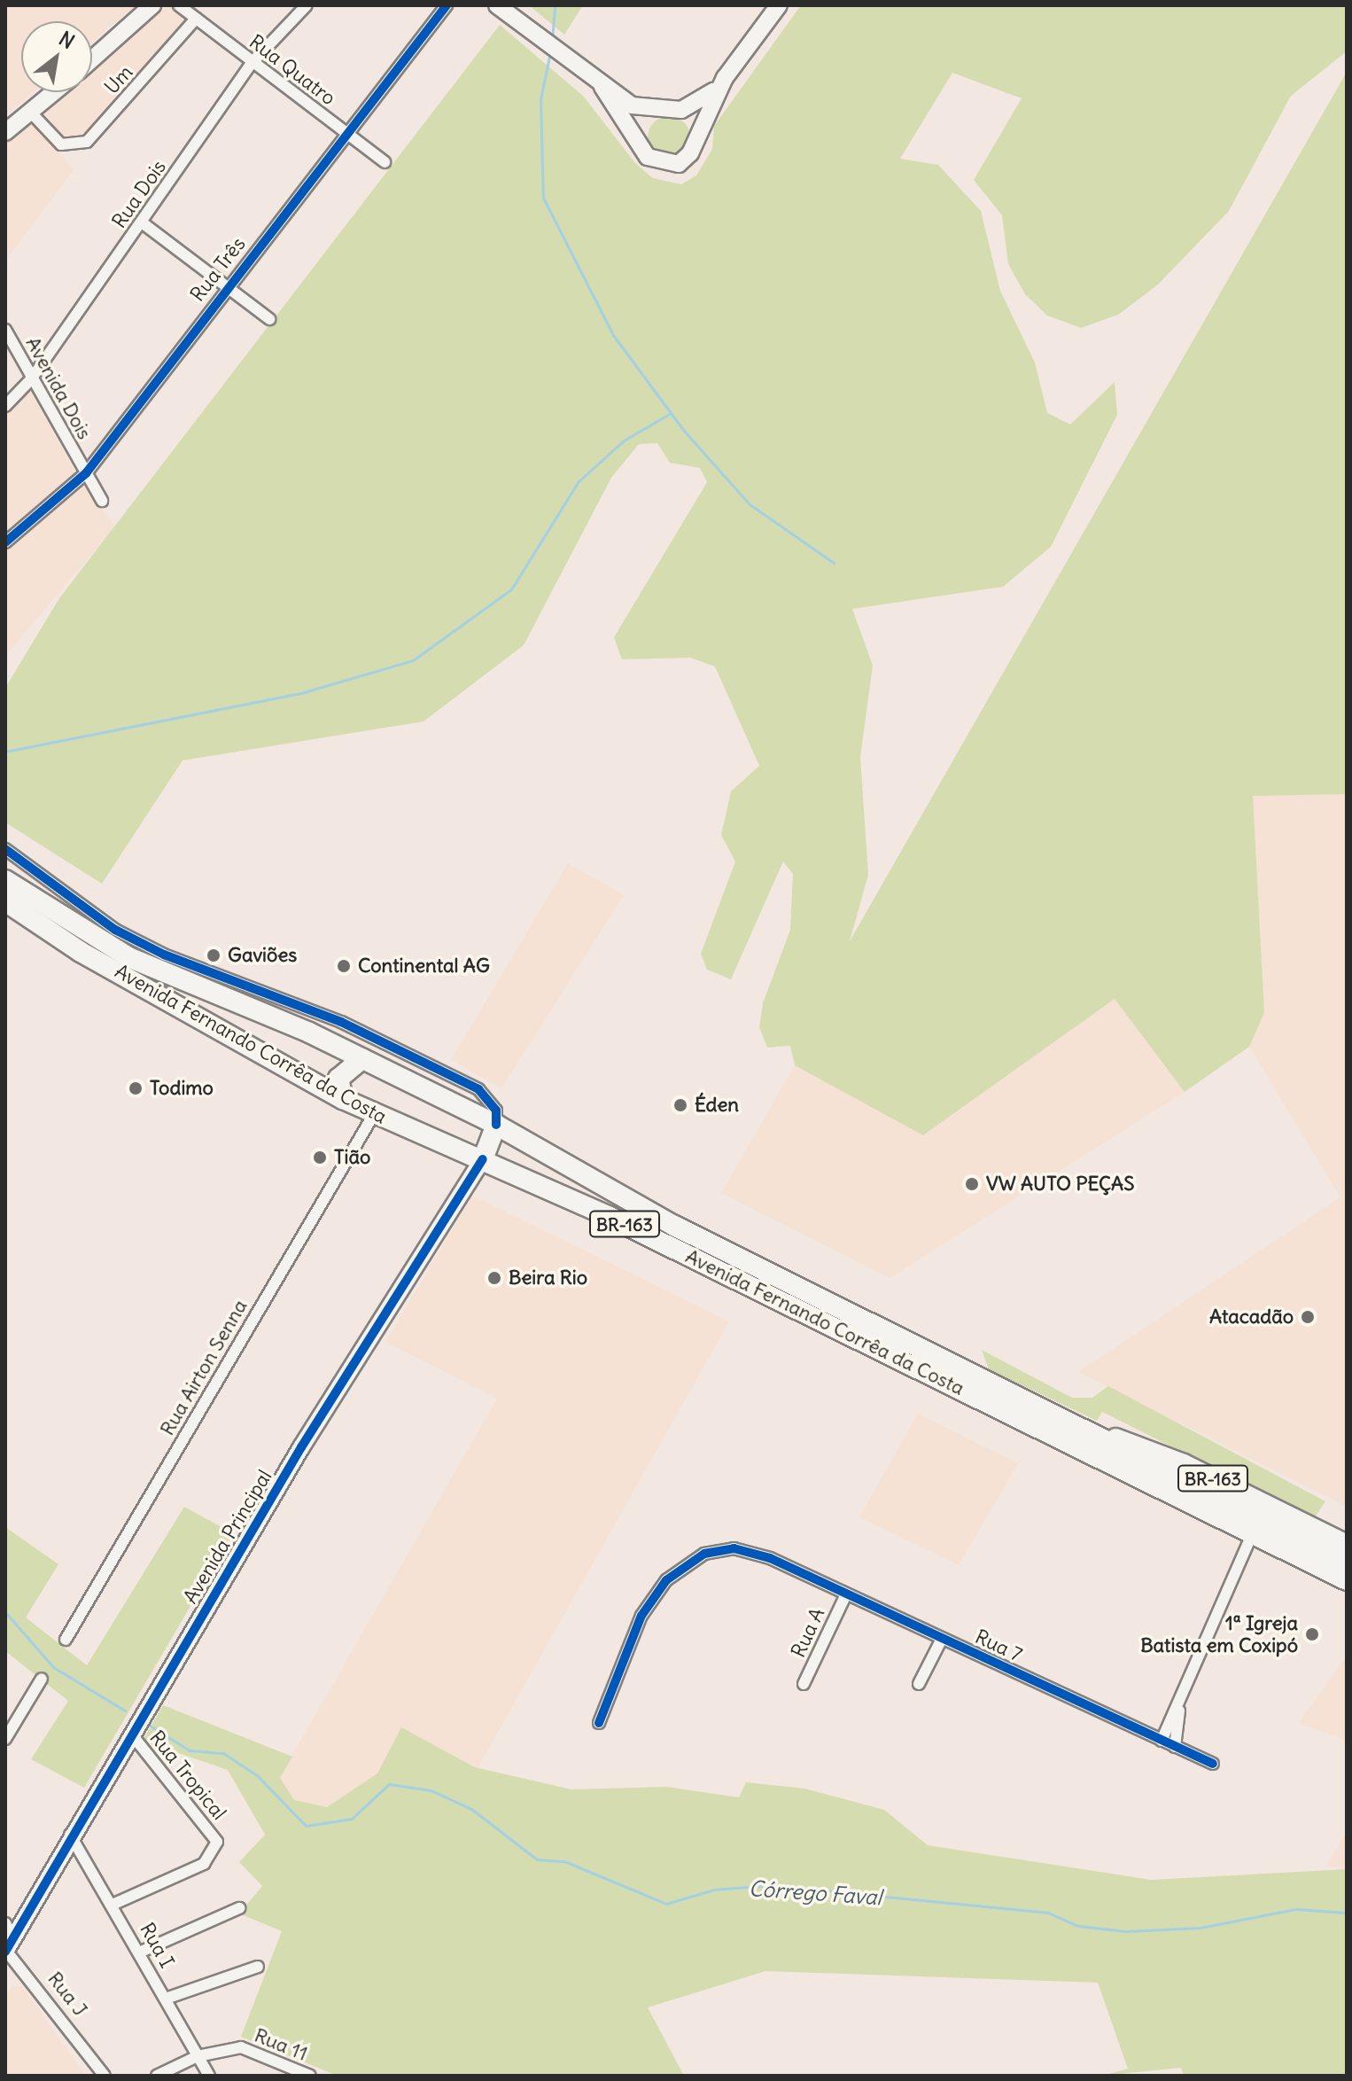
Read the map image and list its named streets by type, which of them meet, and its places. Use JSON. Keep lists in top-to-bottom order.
{
  "streets": {
    "highway": ["Avenida Fernando Corrêa da Costa", "BR-163"],
    "street": [
      "Rua Quatro",
      "Um",
      "Rua Dois",
      "Rua Três",
      "Avenida Dois",
      "Rua Airton Senna",
      "Avenida Principal",
      "Rua A",
      "Rua 7",
      "Rua Tropical",
      "Rua I",
      "Rua J",
      "Rua 11"
    ]
  },
  "crossings": [
    ["Rua Quatro", "Um"],
    ["Rua Quatro", "Rua Dois"],
    ["Rua Quatro", "Rua Três"],
    ["Rua Dois", "Avenida Dois"],
    ["Rua Três", "Avenida Dois"],
    ["Avenida Fernando Corrêa da Costa", "BR-163"],
    ["Avenida Fernando Corrêa da Costa", "Rua Airton Senna"],
    ["Avenida Fernando Corrêa da Costa", "Avenida Principal"],
    ["Avenida Principal", "Rua Tropical"],
    ["Avenida Principal", "Rua I"],
    ["Avenida Principal", "Rua J"],
    ["Rua A", "Rua 7"],
    ["Rua Tropical", "Rua I"],
    ["Rua I", "Rua 11"]
  ],
  "water": ["Córrego Faval"],
  "places": [
    "Gaviões",
    "Continental AG",
    "Todimo",
    "Éden",
    "Tião",
    "VW AUTO PEÇAS",
    "Beira Rio",
    "Atacadão",
    "1ª Igreja Batista em Coxipó"
  ],
  "north": "top right"
}
